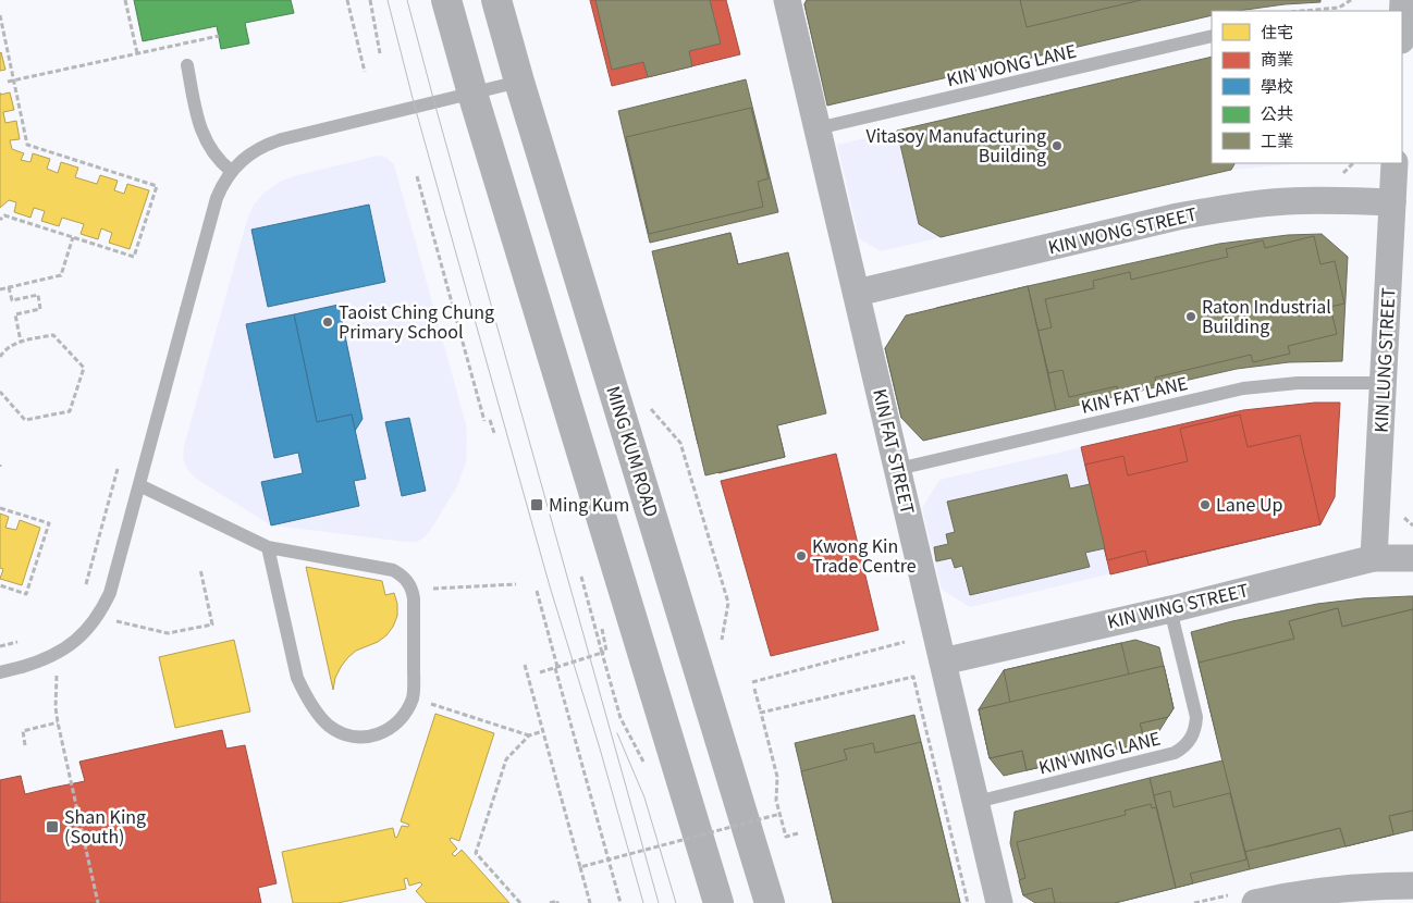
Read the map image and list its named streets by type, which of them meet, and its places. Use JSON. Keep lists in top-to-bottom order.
{
  "streets": {
    "main road": ["MING KUM ROAD"],
    "street": [
      "KIN WONG STREET",
      "KIN LUNG STREET",
      "KIN FAT STREET",
      "KIN WING STREET"
    ],
    "lane": ["KIN WONG LANE", "KIN FAT LANE", "KIN WING LANE"]
  },
  "crossings": [
    ["KIN WONG LANE", "KIN FAT STREET"],
    ["KIN WONG STREET", "KIN LUNG STREET"],
    ["KIN WONG STREET", "KIN FAT STREET"],
    ["KIN LUNG STREET", "KIN FAT LANE"],
    ["KIN LUNG STREET", "KIN WING STREET"],
    ["KIN FAT LANE", "KIN FAT STREET"],
    ["KIN FAT STREET", "KIN WING STREET"],
    ["KIN FAT STREET", "KIN WING LANE"],
    ["KIN WING STREET", "KIN WING LANE"]
  ],
  "places": {
    "other": [
      "Vitasoy Manufacturing Building",
      "Raton Industrial Building",
      "Taoist Ching Chung Primary School",
      "Lane Up",
      "Kwong Kin Trade Centre"
    ],
    "transit": ["Ming Kum", "Shan King (South)"]
  },
  "legend": [
    "住宅",
    "商業",
    "學校",
    "公共",
    "工業"
  ]
}
